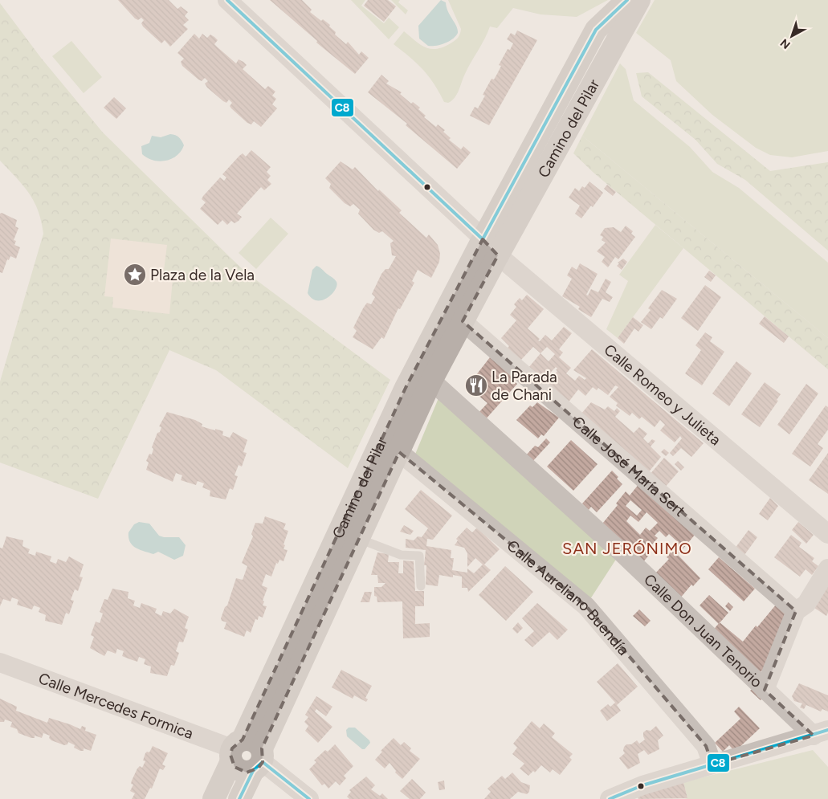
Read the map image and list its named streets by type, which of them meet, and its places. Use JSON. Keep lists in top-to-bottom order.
{
  "streets": {
    "main road": ["Camino del Pilar"],
    "street": [
      "Calle Romeo y Julieta",
      "Calle José María Sert",
      "Calle Aureliano Buendía",
      "Calle Don Juan Tenorio",
      "Calle Mercedes Formica"
    ]
  },
  "crossings": [
    ["Camino del Pilar", "Calle Romeo y Julieta"],
    ["Camino del Pilar", "Calle José María Sert"],
    ["Camino del Pilar", "Calle Aureliano Buendía"],
    ["Camino del Pilar", "Calle Don Juan Tenorio"],
    ["Camino del Pilar", "Calle Mercedes Formica"]
  ],
  "districts": ["SAN JERÓNIMO"],
  "places": {
    "place": ["Plaza de la Vela"],
    "restaurant": ["La Parada de Chani"]
  },
  "lines": ["transit line C8"],
  "north": "bottom left"
}
